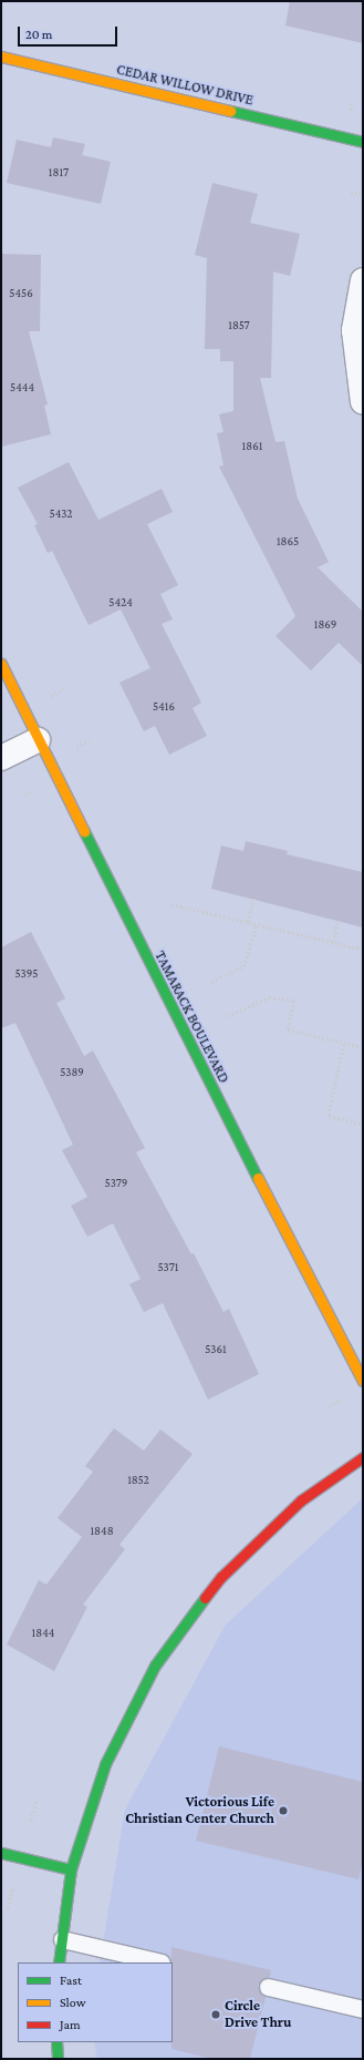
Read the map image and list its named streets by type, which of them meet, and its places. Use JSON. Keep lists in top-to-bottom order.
{
  "streets": {
    "street": ["CEDAR WILLOW DRIVE", "TAMARACK BOULEVARD"]
  },
  "places": ["Victorious Life Christian Center Church", "Circle Drive Thru"],
  "house_numbers": [
    "1817",
    "5456",
    "1857",
    "5444",
    "1861",
    "5432",
    "1865",
    "5424",
    "1869",
    "5416",
    "5395",
    "5389",
    "5379",
    "5371",
    "5361",
    "1852",
    "1848",
    "1844"
  ],
  "legend": ["Fast", "Slow", "Jam"],
  "scale_bar": "20 m"
}
